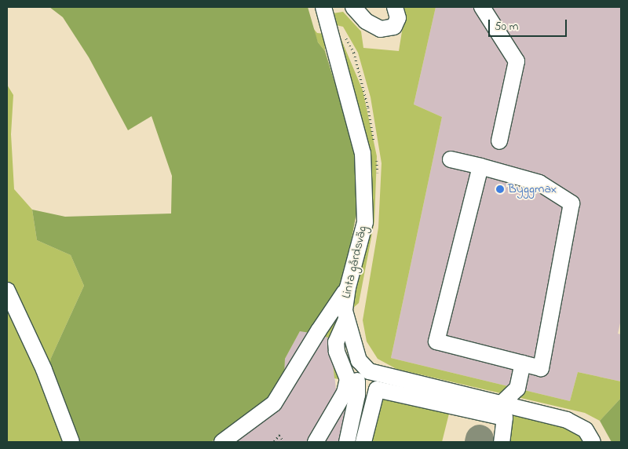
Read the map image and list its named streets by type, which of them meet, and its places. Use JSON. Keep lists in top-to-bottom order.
{
  "streets": {
    "street": ["Linta gårdsväg"]
  },
  "places": ["Byggmax"],
  "scale_bar": "50 m"
}
